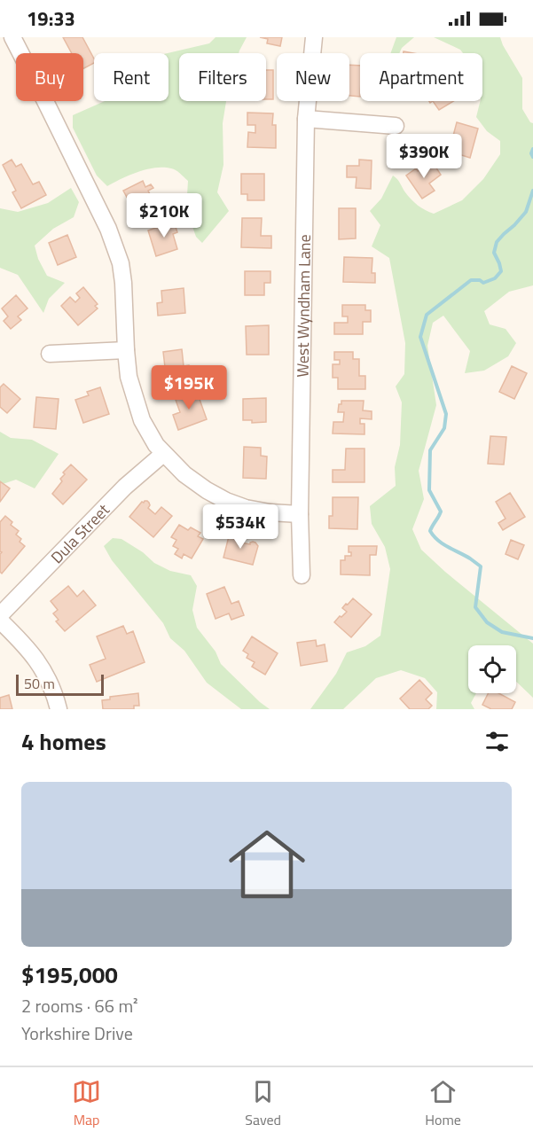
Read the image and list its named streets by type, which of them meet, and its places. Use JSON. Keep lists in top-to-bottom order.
{
  "streets": {
    "street": ["West Wyndham Lane", "Dula Street"]
  },
  "scale_bar": "50 m",
  "page": {
    "status": "19:33",
    "chip": [
      "Buy",
      "Rent",
      "Filters",
      "New",
      "Apartment"
    ],
    "price": [
      "$390K",
      "$210K",
      "$195K",
      "$534K"
    ],
    "scale": "50 m",
    "heading": "4 homes",
    "list": [
      {
        "name": "$195,000",
        "note": "2 rooms · 66 m² · Yorkshire Drive"
      }
    ],
    "tabs": ["Map", "Saved", "Home"]
  }
}
